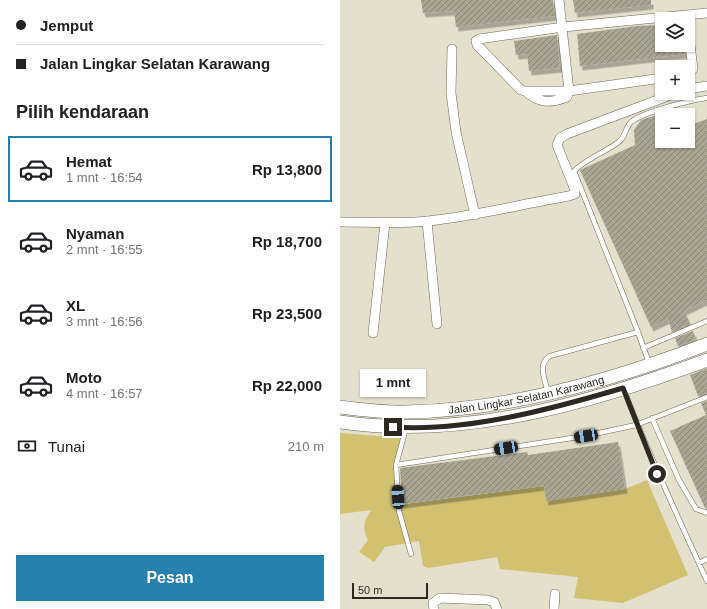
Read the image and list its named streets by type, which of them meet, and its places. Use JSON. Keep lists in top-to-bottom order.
{
  "streets": {
    "main road": ["Jalan Lingkar Selatan Karawang"]
  },
  "scale_bar": "50 m",
  "page": {
    "banner": ["Jemput", "Jalan Lingkar Selatan Karawang"],
    "map_buttons": ["+", "−"],
    "heading": "Pilih kendaraan",
    "list": [
      {
        "name": "Hemat",
        "note": "1 mnt · 16:54",
        "value": "Rp 13,800"
      },
      {
        "name": "Nyaman",
        "note": "2 mnt · 16:55",
        "value": "Rp 18,700"
      },
      {
        "name": "XL",
        "note": "3 mnt · 16:56",
        "value": "Rp 23,500"
      },
      {
        "name": "Moto",
        "note": "4 mnt · 16:57",
        "value": "Rp 22,000"
      }
    ],
    "bubble": "1 mnt",
    "pay": ["Tunai", "210 m"],
    "buttons": "Pesan",
    "scale": "50 m"
  }
}
